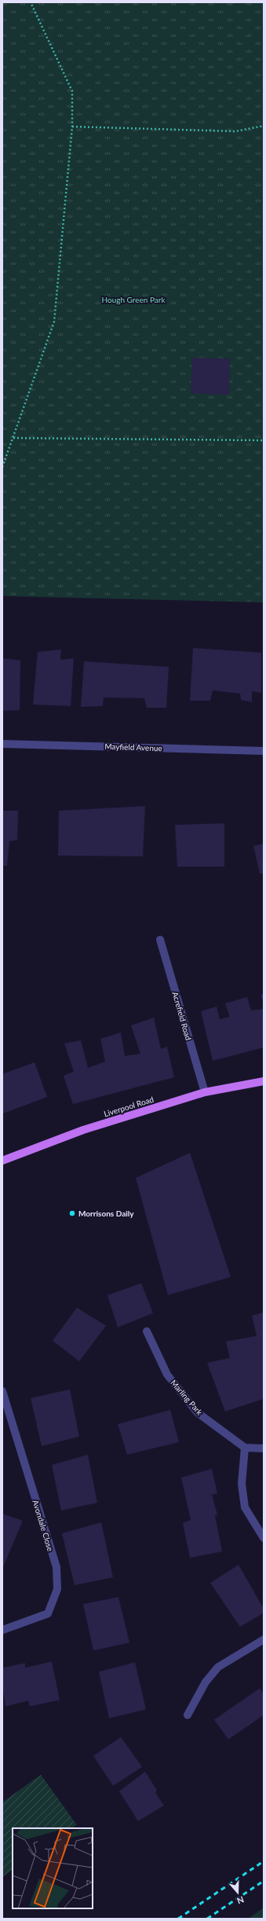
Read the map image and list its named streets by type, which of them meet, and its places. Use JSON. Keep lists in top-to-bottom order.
{
  "streets": {
    "main road": ["Liverpool Road"],
    "street": [
      "Mayfield Avenue",
      "Acrefield Road",
      "Marling Park",
      "Avondale Close"
    ]
  },
  "crossings": [
    ["Acrefield Road", "Liverpool Road"]
  ],
  "parks": ["Hough Green Park"],
  "places": ["Morrisons Daily"],
  "north": "bottom"
}
